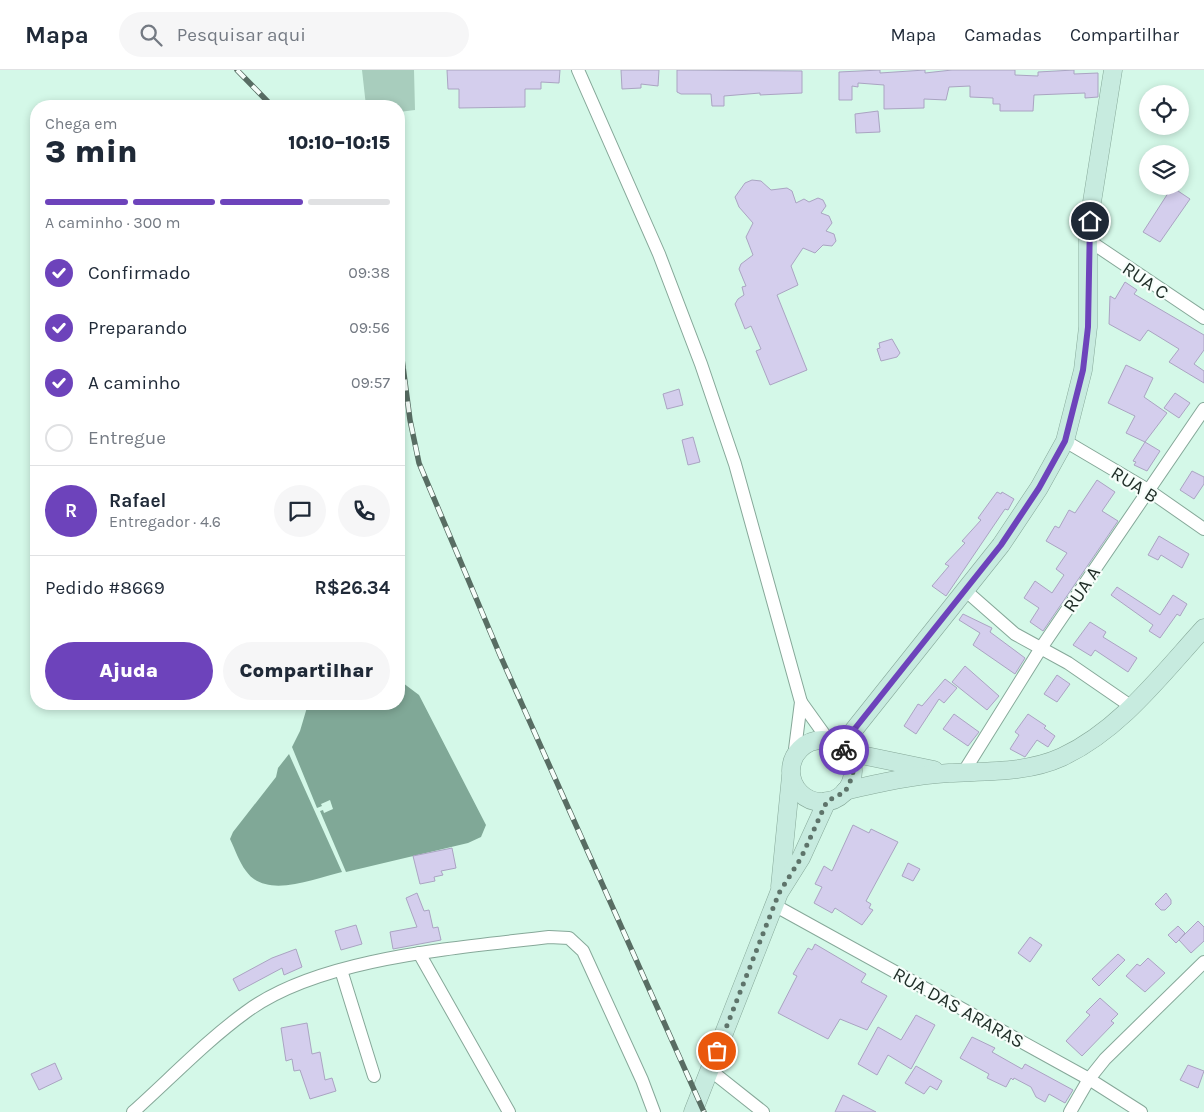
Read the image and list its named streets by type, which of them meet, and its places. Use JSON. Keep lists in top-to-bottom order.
{
  "streets": {
    "street": [
      "RUA C",
      "RUA B",
      "RUA A",
      "RUA DAS ARARAS"
    ]
  },
  "crossings": [
    ["RUA B", "RUA A"]
  ],
  "page": {
    "header": "Mapa",
    "search": "Pesquisar aqui",
    "nav": ["Mapa", "Camadas", "Compartilhar"],
    "heading": ["3 min", "Chega em", "10:10–10:15"],
    "panel": [
      "Rafael",
      "Entregador · 4.6",
      "Pedido #8669",
      "R$26.34"
    ],
    "bar": "A caminho · 300 m",
    "list": [
      ["Confirmado", "09:38"],
      ["Preparando", "09:56"],
      ["A caminho", "09:57"],
      "Entregue"
    ],
    "round": "R",
    "buttons": ["Ajuda", "Compartilhar"]
  }
}
